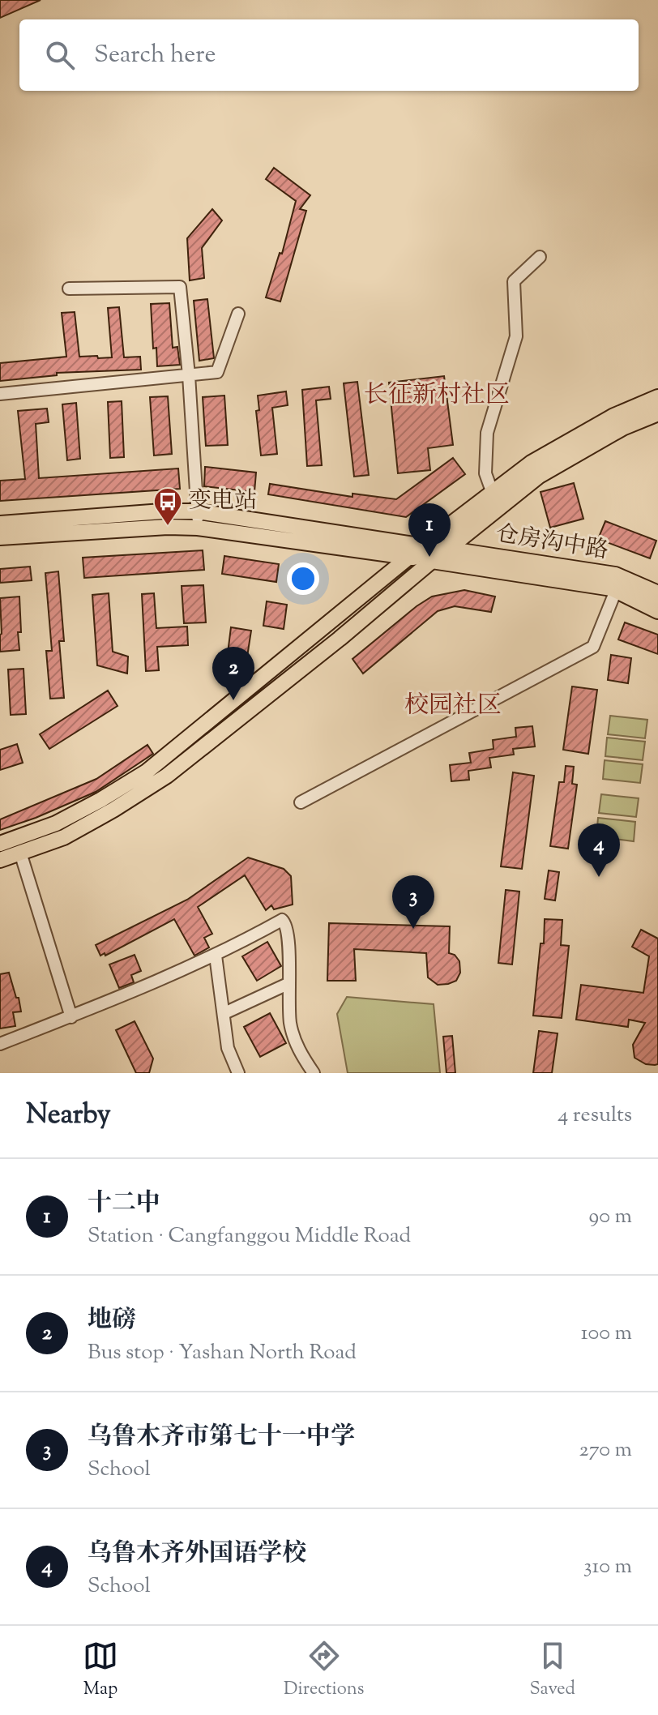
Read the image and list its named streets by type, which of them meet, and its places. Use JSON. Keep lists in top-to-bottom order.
{
  "streets": {
    "highway": ["仓房沟中路"]
  },
  "districts": ["长征新村社区", "校园社区"],
  "places": {
    "bus stop": ["变电站"]
  },
  "page": {
    "search": "Search here",
    "pins": [
      "1",
      "2",
      "4",
      "3"
    ],
    "heading": ["Nearby", "4 results"],
    "list": [
      {
        "mark": "1",
        "name": "十二中",
        "note": "Station · Cangfanggou Middle Road",
        "value": "90 m"
      },
      {
        "mark": "2",
        "name": "地磅",
        "note": "Bus stop · Yashan North Road",
        "value": "100 m"
      },
      {
        "mark": "3",
        "name": "乌鲁木齐市第七十一中学",
        "note": "School",
        "value": "270 m"
      },
      {
        "mark": "4",
        "name": "乌鲁木齐外国语学校",
        "note": "School",
        "value": "310 m"
      }
    ],
    "nav": ["Map", "Directions", "Saved"]
  }
}
